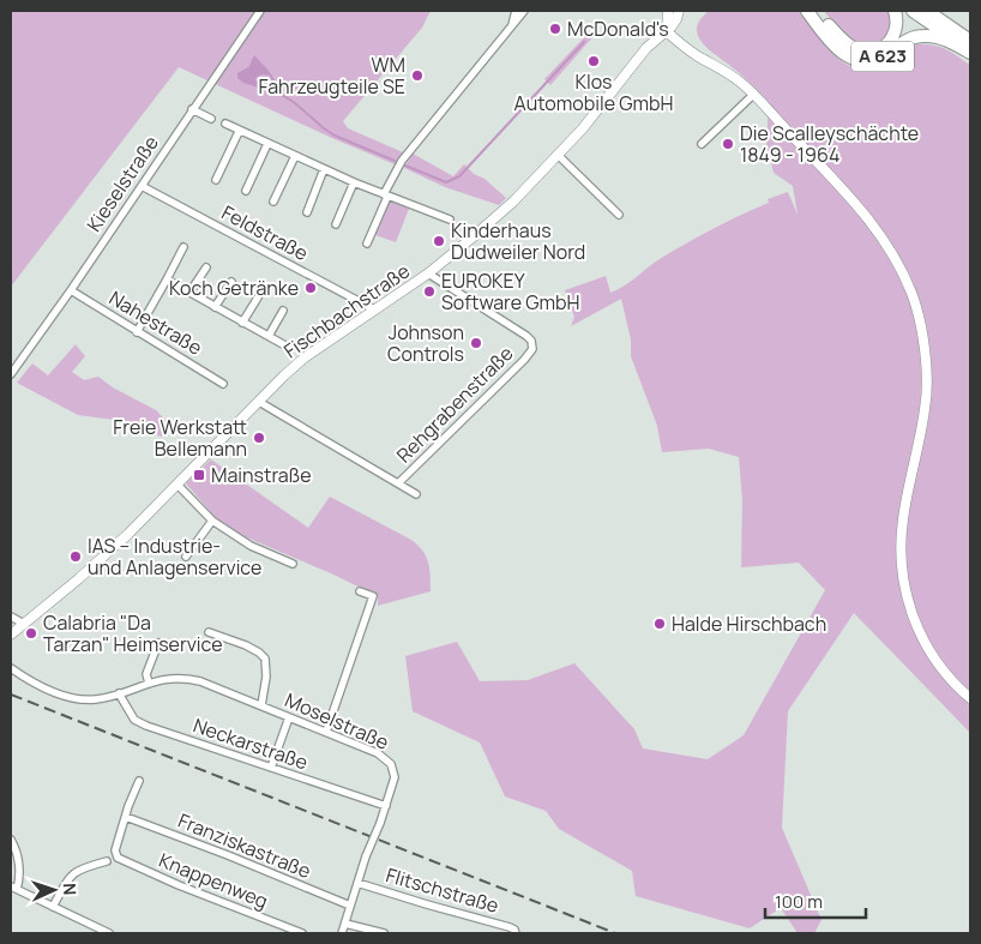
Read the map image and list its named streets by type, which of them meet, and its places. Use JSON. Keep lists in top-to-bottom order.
{
  "streets": {
    "highway": ["A 623"],
    "street": [
      "Kieselstraße",
      "Feldstraße",
      "Fischbachstraße",
      "Nahestraße",
      "Rehgrabenstraße",
      "Moselstraße",
      "Neckarstraße",
      "Franziskastraße",
      "Knappenweg",
      "Flitschstraße"
    ]
  },
  "crossings": [
    ["Kieselstraße", "Feldstraße"],
    ["Kieselstraße", "Nahestraße"],
    ["Feldstraße", "Fischbachstraße"],
    ["Fischbachstraße", "Rehgrabenstraße"],
    ["Moselstraße", "Neckarstraße"],
    ["Moselstraße", "Flitschstraße"],
    ["Neckarstraße", "Flitschstraße"],
    ["Franziskastraße", "Knappenweg"],
    ["Franziskastraße", "Flitschstraße"]
  ],
  "places": {
    "other": [
      "McDonald's",
      "Klos Automobile GmbH",
      "WM Fahrzeugteile SE",
      "Die Scalleyschächte 1849 - 1964",
      "Kinderhaus Dudweiler Nord",
      "Koch Getränke",
      "EUROKEY Software GmbH",
      "Johnson Controls",
      "Freie Werkstatt Bellemann",
      "IAS – Industrie- und Anlagenservice",
      "Halde Hirschbach",
      "Calabria \"Da Tarzan\" Heimservice"
    ],
    "transit": ["Mainstraße"]
  },
  "scale_bar": "100 m",
  "north": "right"
}
